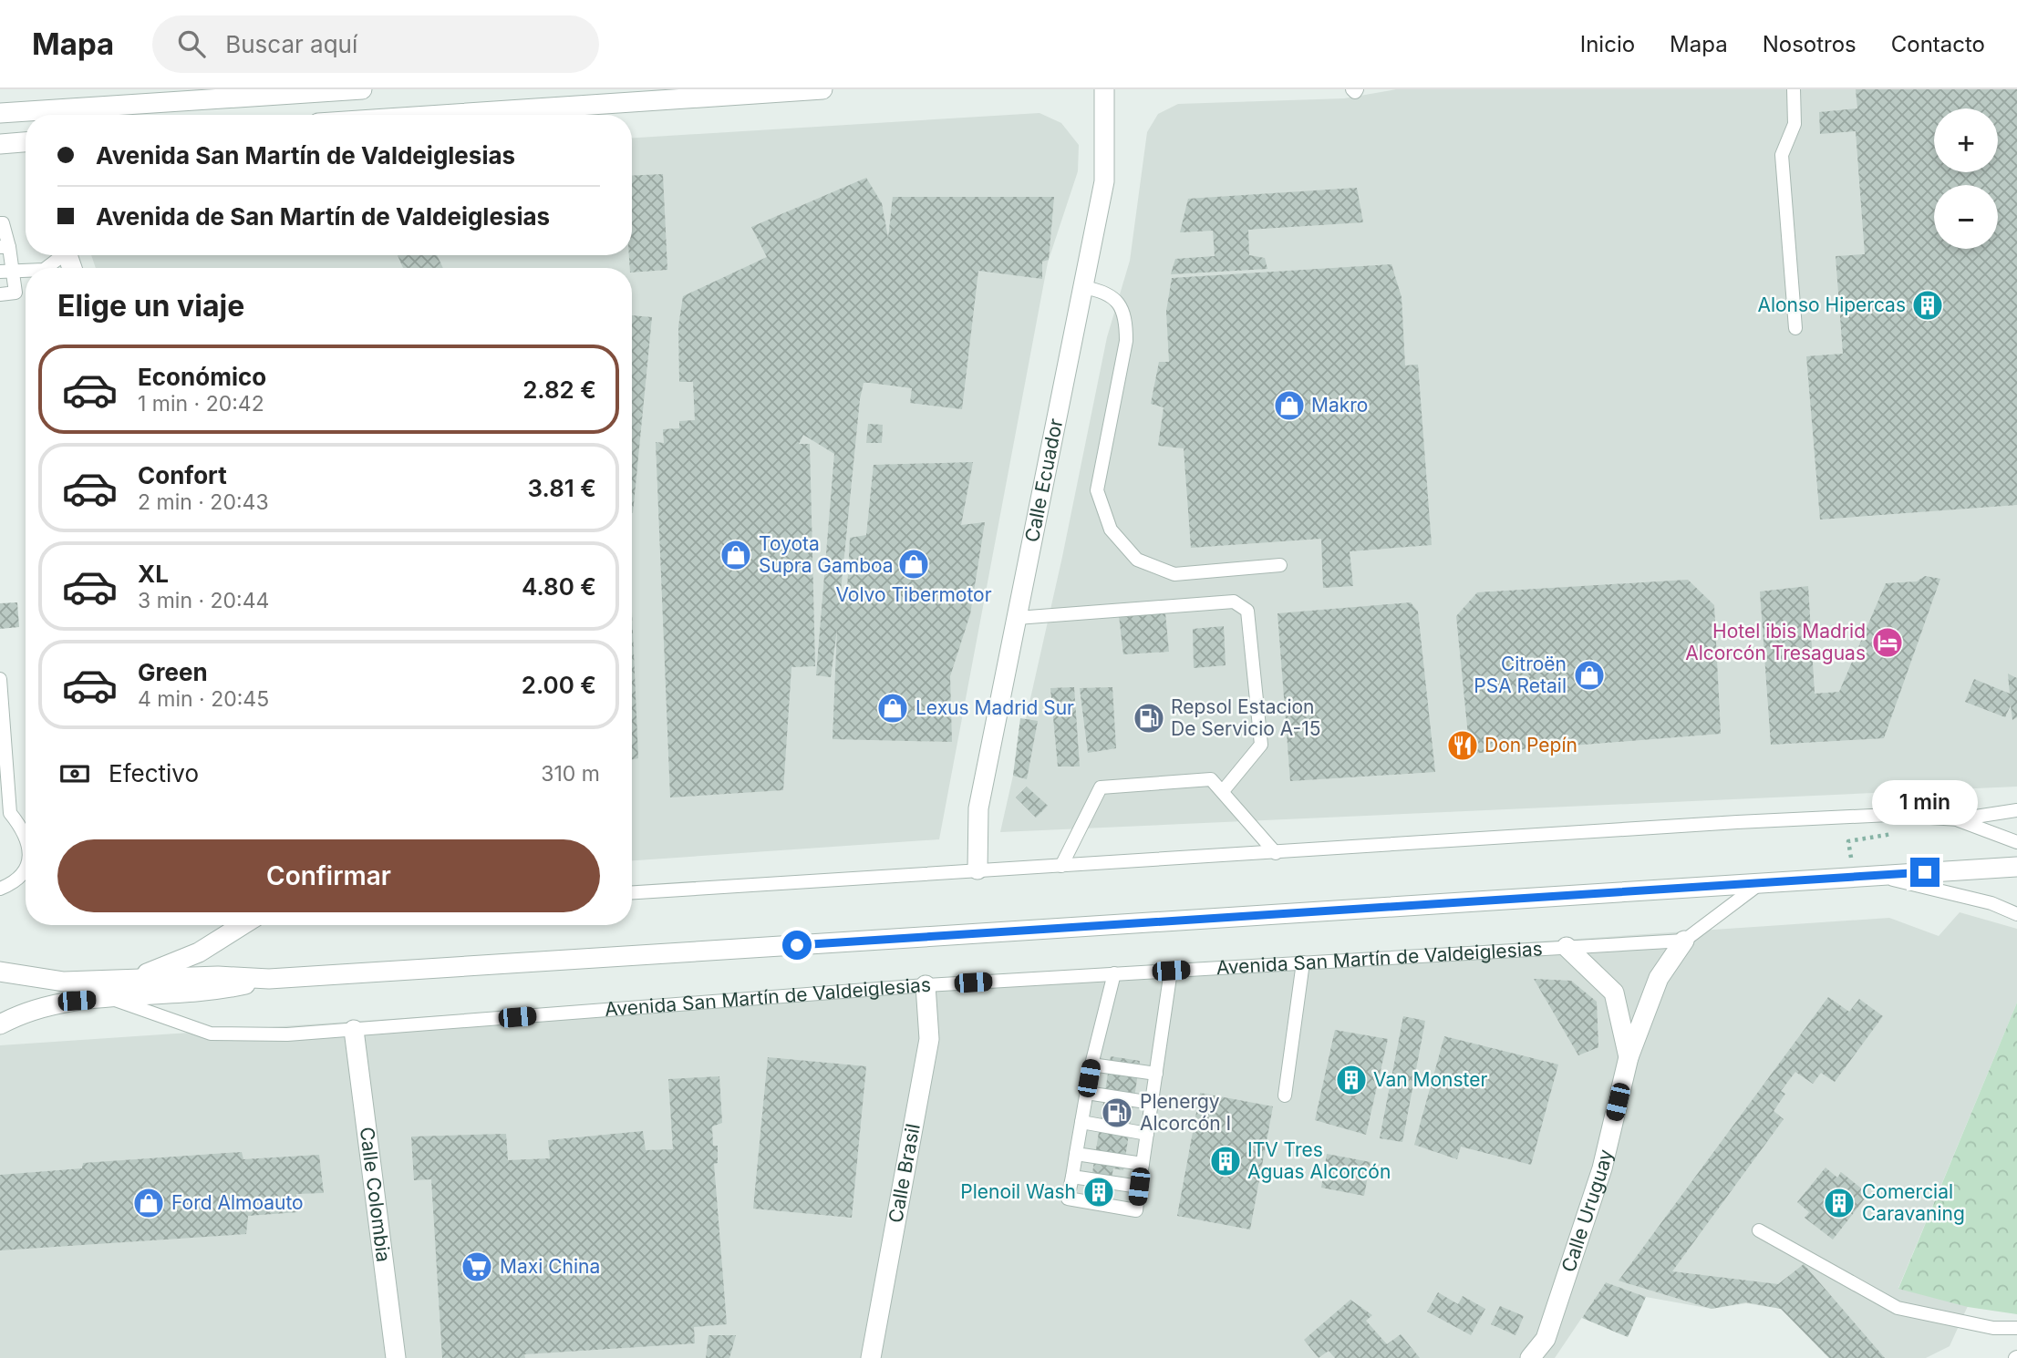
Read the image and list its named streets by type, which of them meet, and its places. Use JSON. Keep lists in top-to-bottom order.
{
  "streets": {
    "street": [
      "Calle Ecuador",
      "Avenida San Martín de Valdeiglesias",
      "Calle Brasil",
      "Calle Colombia",
      "Calle Uruguay"
    ]
  },
  "crossings": [
    ["Avenida San Martín de Valdeiglesias", "Calle Brasil"],
    ["Avenida San Martín de Valdeiglesias", "Calle Colombia"],
    ["Avenida San Martín de Valdeiglesias", "Calle Uruguay"]
  ],
  "places": {
    "building": [
      "Alonso Hipercas",
      "Van Monster",
      "ITV Tres Aguas Alcorcón",
      "Plenoil Wash",
      "Comercial Caravaning"
    ],
    "shop": [
      "Makro",
      "Toyota Supra Gamboa",
      "Volvo Tibermotor",
      "Citroën PSA Retail",
      "Lexus Madrid Sur",
      "Ford Almoauto"
    ],
    "hotel": ["Hotel ibis Madrid Alcorcón Tresaguas"],
    "fuel station": ["Repsol Estacion De Servicio A-15", "Plenergy Alcorcón I"],
    "restaurant": ["Don Pepín"],
    "supermarket": ["Maxi China"]
  },
  "page": {
    "header": "Mapa",
    "search": "Buscar aquí",
    "nav": [
      "Inicio",
      "Mapa",
      "Nosotros",
      "Contacto"
    ],
    "map_buttons": ["+", "−"],
    "banner": ["Avenida San Martín de Valdeiglesias", "Avenida de San Martín de Valdeiglesias"],
    "heading": "Elige un viaje",
    "list": [
      {
        "name": "Económico",
        "note": "1 min · 20:42",
        "value": "2.82 €"
      },
      {
        "name": "Confort",
        "note": "2 min · 20:43",
        "value": "3.81 €"
      },
      {
        "name": "XL",
        "note": "3 min · 20:44",
        "value": "4.80 €"
      },
      {
        "name": "Green",
        "note": "4 min · 20:45",
        "value": "2.00 €"
      }
    ],
    "pay": ["Efectivo", "310 m"],
    "bubble": "1 min",
    "buttons": "Confirmar"
  }
}
